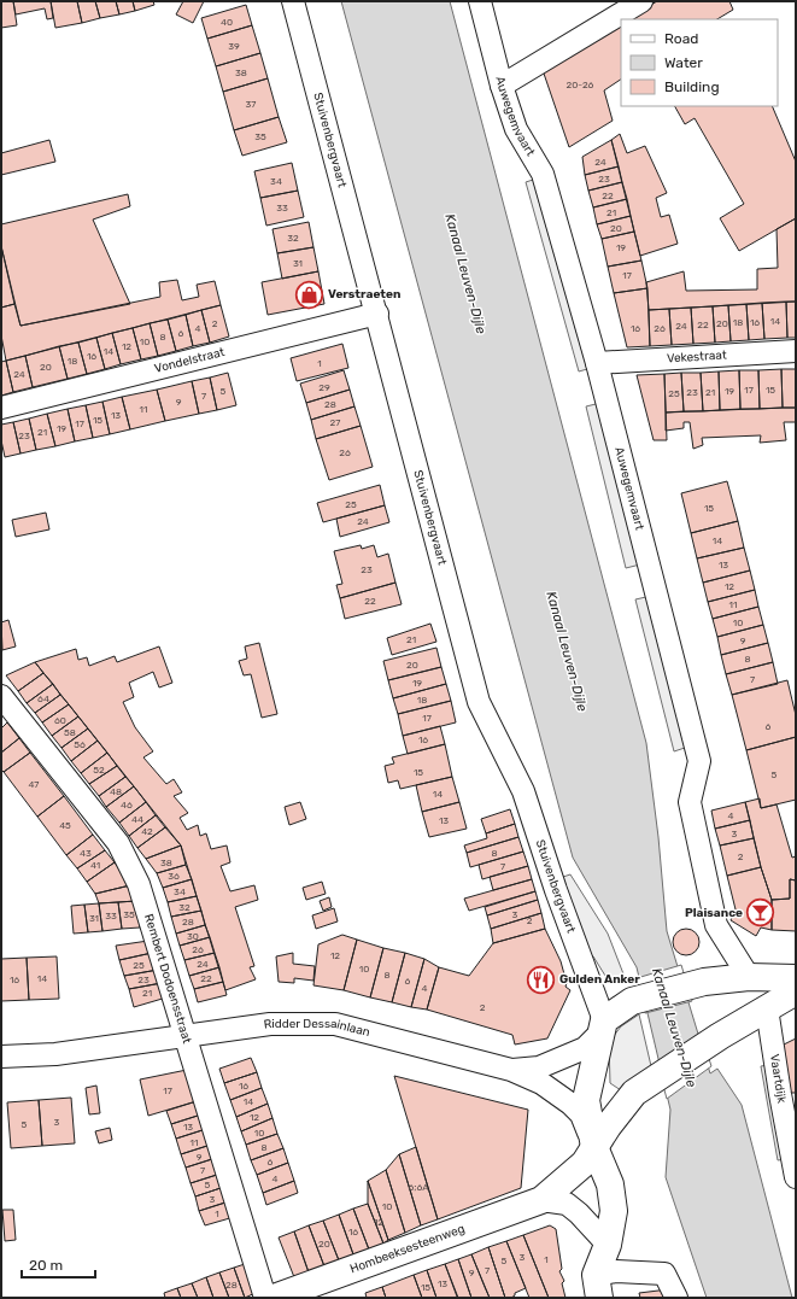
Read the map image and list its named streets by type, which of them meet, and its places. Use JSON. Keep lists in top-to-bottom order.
{
  "streets": {
    "main road": ["Hombeeksesteenweg"],
    "street": [
      "Auwegemvaart",
      "Stuivenbergvaart",
      "Vekestraat",
      "Vondelstraat",
      "Rembert Dodoensstraat",
      "Ridder Dessainlaan",
      "Vaartdijk"
    ]
  },
  "crossings": [
    ["Auwegemvaart", "Vekestraat"],
    ["Stuivenbergvaart", "Vondelstraat"],
    ["Rembert Dodoensstraat", "Ridder Dessainlaan"],
    ["Ridder Dessainlaan", "Hombeeksesteenweg"],
    ["Vaartdijk", "Hombeeksesteenweg"]
  ],
  "water": ["Kanaal Leuven-Dijle"],
  "places": {
    "shop": ["Verstraeten"],
    "bar": ["Plaisance"],
    "restaurant": ["Gulden Anker"]
  },
  "house_numbers": [
    "40",
    "39",
    "38",
    "20-26",
    "37",
    "35",
    "24",
    "23",
    "34",
    "22",
    "33",
    "21",
    "20",
    "32",
    "19",
    "31",
    "17",
    "14",
    "18",
    "16",
    "2",
    "20",
    "22",
    "24",
    "4",
    "16",
    "26",
    "6",
    "8",
    "10",
    "12",
    "14",
    "16",
    "18",
    "1",
    "20",
    "24",
    "29",
    "17",
    "15",
    "5",
    "19",
    "23",
    "21",
    "25",
    "7",
    "9",
    "28",
    "11",
    "13",
    "15",
    "27",
    "17",
    "19",
    "21",
    "23",
    "26",
    "25",
    "15",
    "24",
    "14",
    "13",
    "23",
    "12",
    "22",
    "11",
    "10",
    "21",
    "9",
    "8",
    "20",
    "7",
    "19",
    "64",
    "18",
    "17",
    "60",
    "6",
    "58",
    "16",
    "56",
    "52",
    "15",
    "5",
    "47",
    "48",
    "14",
    "46",
    "4",
    "44",
    "13",
    "45",
    "42",
    "3",
    "43",
    "8",
    "2",
    "38",
    "41",
    "7",
    "36",
    "34",
    "32",
    "35",
    "3",
    "33",
    "31",
    "2",
    "28",
    "30",
    "26",
    "12",
    "24",
    "25",
    "10",
    "8",
    "14",
    "22",
    "16",
    "23",
    "6",
    "4",
    "21",
    "2",
    "16",
    "17",
    "14",
    "12",
    "3",
    "5",
    "13",
    "10",
    "11",
    "8",
    "9",
    "6",
    "7",
    "4",
    "5",
    "6;6A",
    "3",
    "10",
    "1",
    "12",
    "16",
    "20",
    "3",
    "1",
    "5",
    "7",
    "9",
    "13",
    "28",
    "15"
  ],
  "legend": ["Road", "Water", "Building"],
  "scale_bar": "20 m"
}
